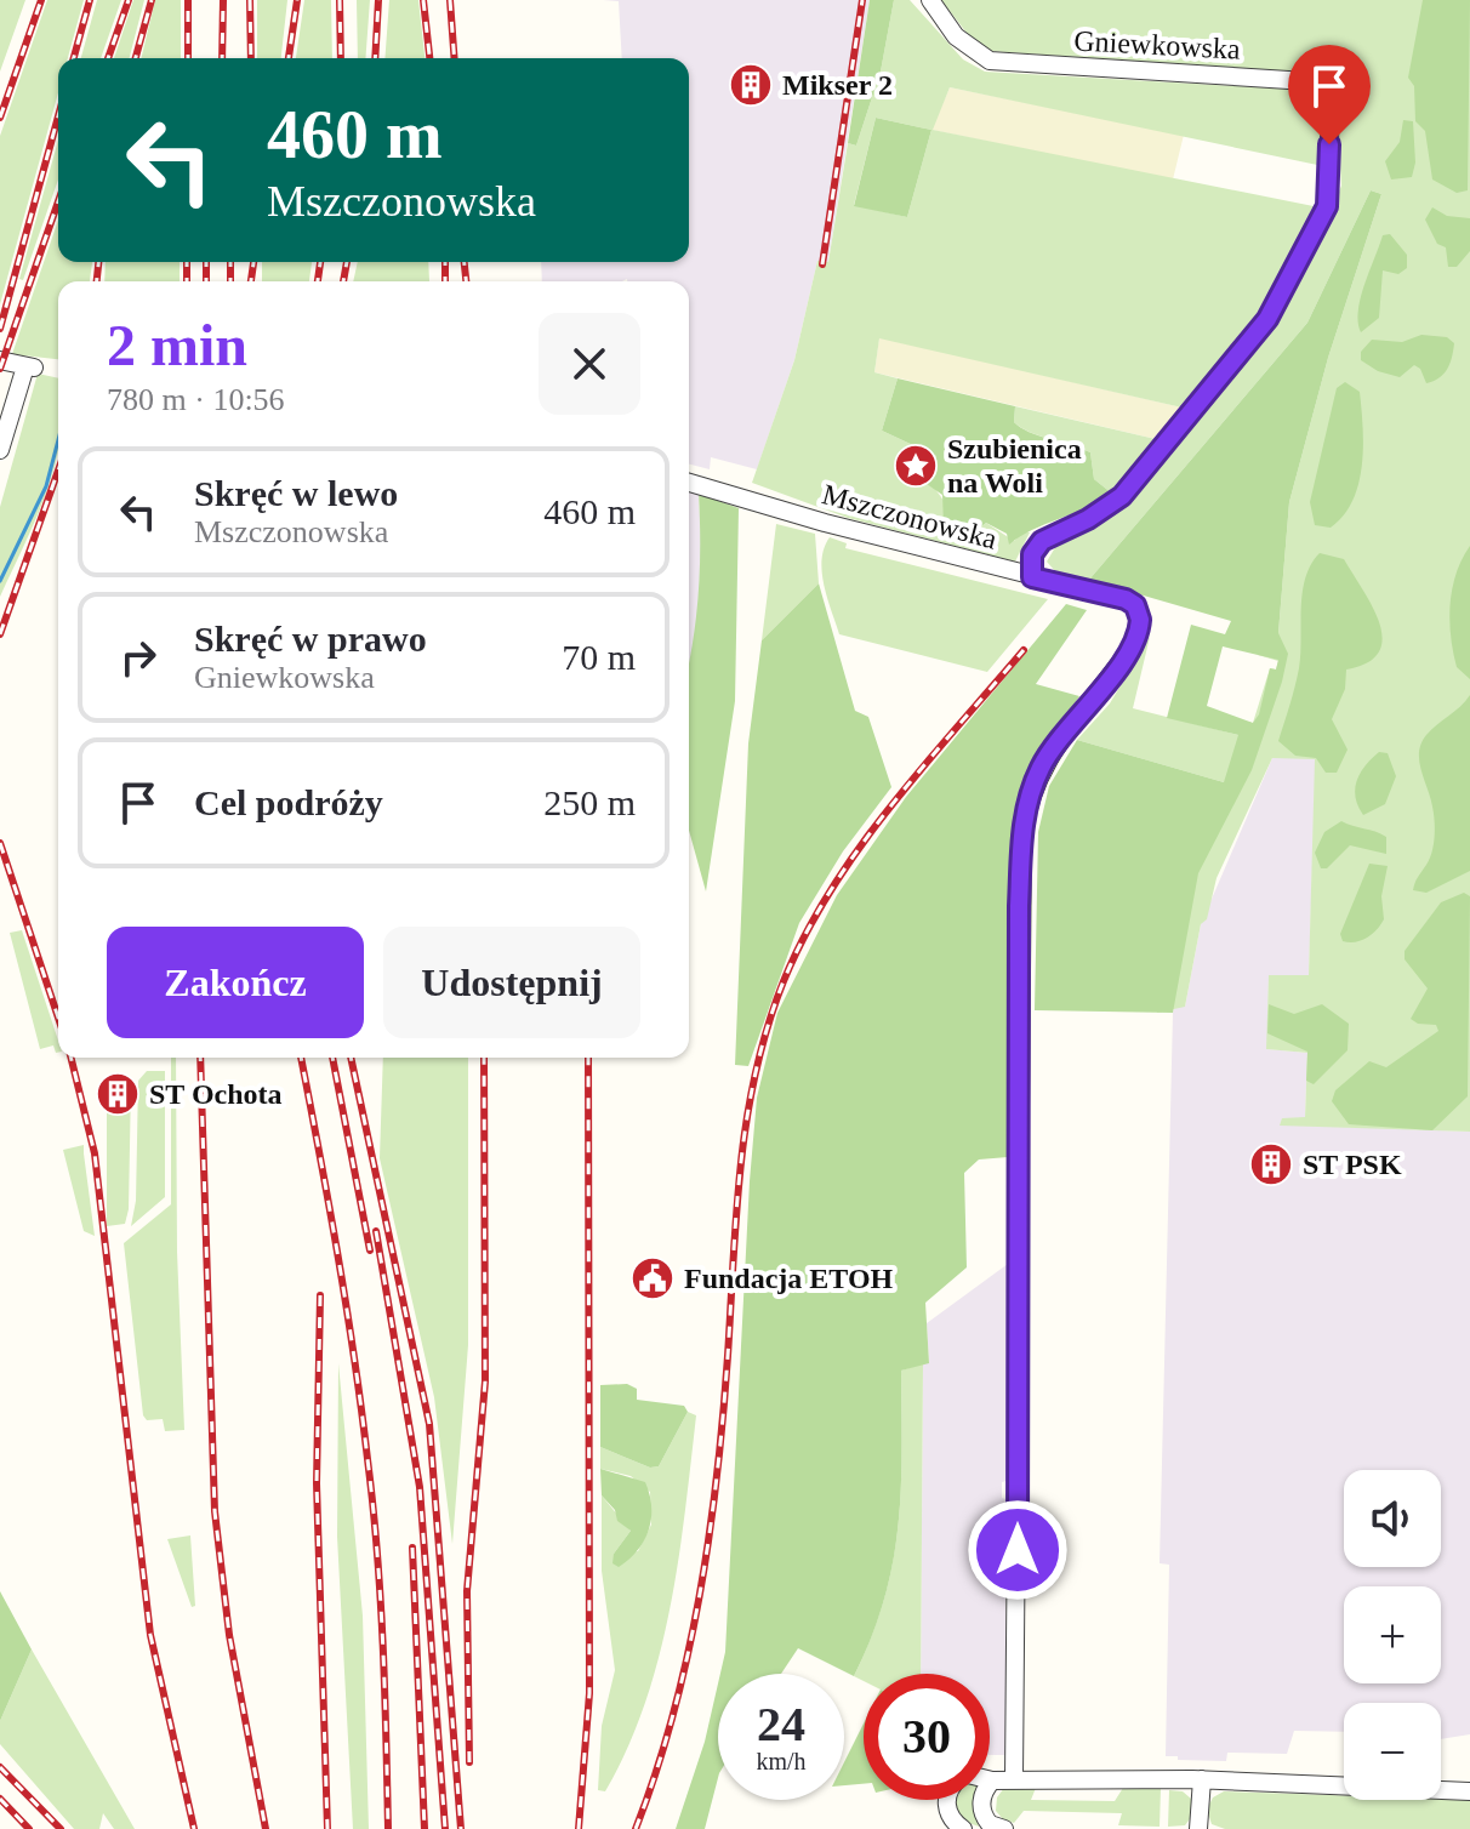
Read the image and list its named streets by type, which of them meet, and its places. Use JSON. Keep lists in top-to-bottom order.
{
  "streets": {
    "street": ["Gniewkowska", "Mszczonowska"]
  },
  "crossings": [
    ["Gniewkowska", "Mszczonowska"]
  ],
  "places": {
    "building": ["Mikser 2", "ST Ochota", "ST PSK"],
    "place": ["Szubienica na Woli"],
    "public building": ["Fundacja ETOH"]
  },
  "page": {
    "turn": ["460 m", "Mszczonowska"],
    "heading": ["2 min", "780 m · 10:56"],
    "list": [
      {
        "name": "Skręć w lewo",
        "note": "Mszczonowska",
        "value": "460 m"
      },
      {
        "name": "Skręć w prawo",
        "note": "Gniewkowska",
        "value": "70 m"
      },
      {
        "name": "Cel podróży",
        "value": "250 m"
      }
    ],
    "buttons": ["Zakończ", "Udostępnij"],
    "map_buttons": ["+", "−"],
    "speed": "24 km/h",
    "limit": "30"
  }
}
